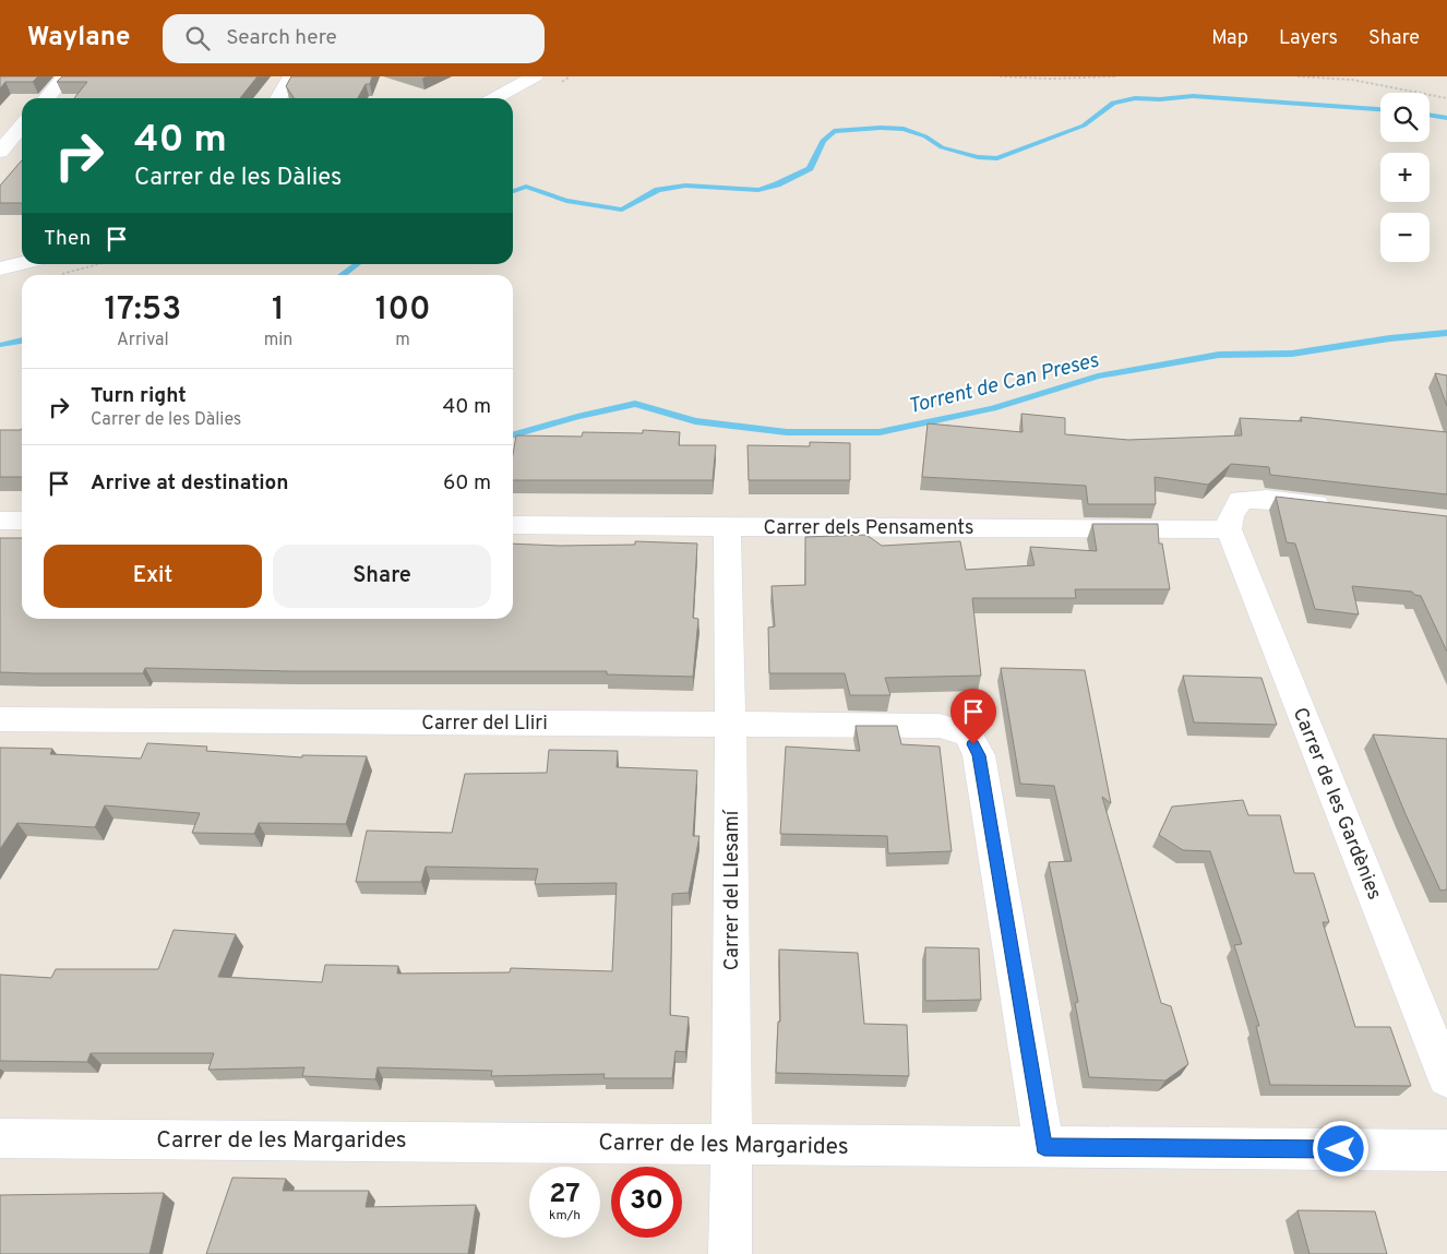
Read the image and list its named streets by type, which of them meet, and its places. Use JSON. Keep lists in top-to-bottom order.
{
  "streets": {
    "street": [
      "Carrer dels Pensaments",
      "Carrer del Lliri",
      "Carrer de les Gardènies",
      "Carrer del Llesamí",
      "Carrer de les Margarides"
    ]
  },
  "crossings": [
    ["Carrer dels Pensaments", "Carrer de les Gardènies"],
    ["Carrer dels Pensaments", "Carrer del Llesamí"],
    ["Carrer del Lliri", "Carrer del Llesamí"],
    ["Carrer del Lliri", "Carrer de les Margarides"],
    ["Carrer del Llesamí", "Carrer de les Margarides"]
  ],
  "water": ["Torrent de Can Preses"],
  "page": {
    "header": "Waylane",
    "search": "Search here",
    "nav": ["Map", "Layers", "Share"],
    "map_buttons": ["+", "−"],
    "turn": ["40 m", "Carrer de les Dàlies"],
    "then": "Then",
    "eta": [
      "17:53",
      "Arrival",
      "1",
      "min",
      "100",
      "m"
    ],
    "list": [
      {
        "name": "Turn right",
        "note": "Carrer de les Dàlies",
        "value": "40 m"
      },
      {
        "name": "Arrive at destination",
        "value": "60 m"
      }
    ],
    "buttons": ["Exit", "Share"],
    "speed": "27 km/h",
    "limit": "30"
  }
}
